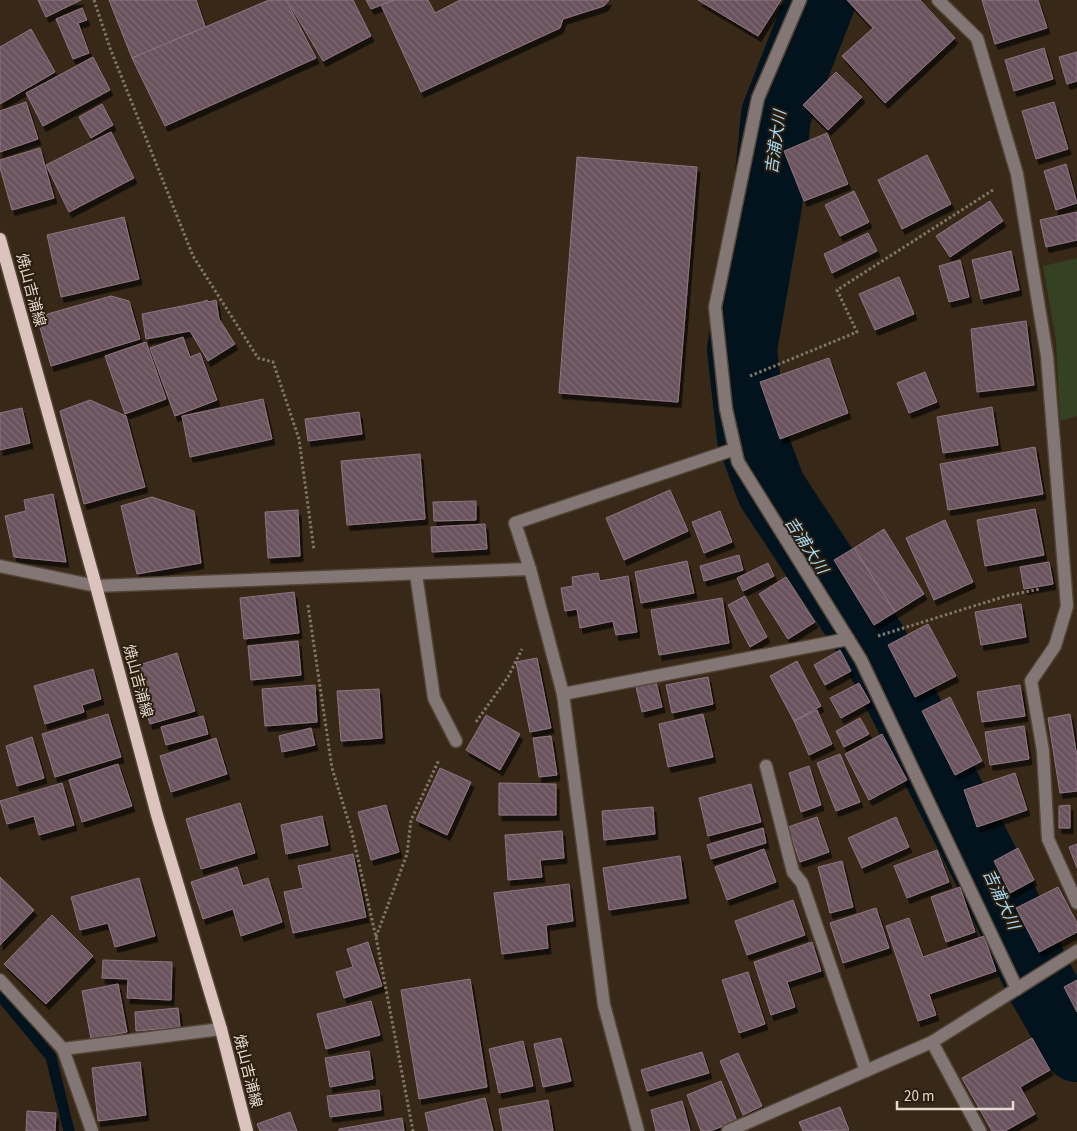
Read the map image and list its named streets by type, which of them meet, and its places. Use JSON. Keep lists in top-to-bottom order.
{
  "streets": {
    "main road": ["焼山吉浦線"]
  },
  "water": ["吉浦大川"],
  "scale_bar": "20 m"
}
